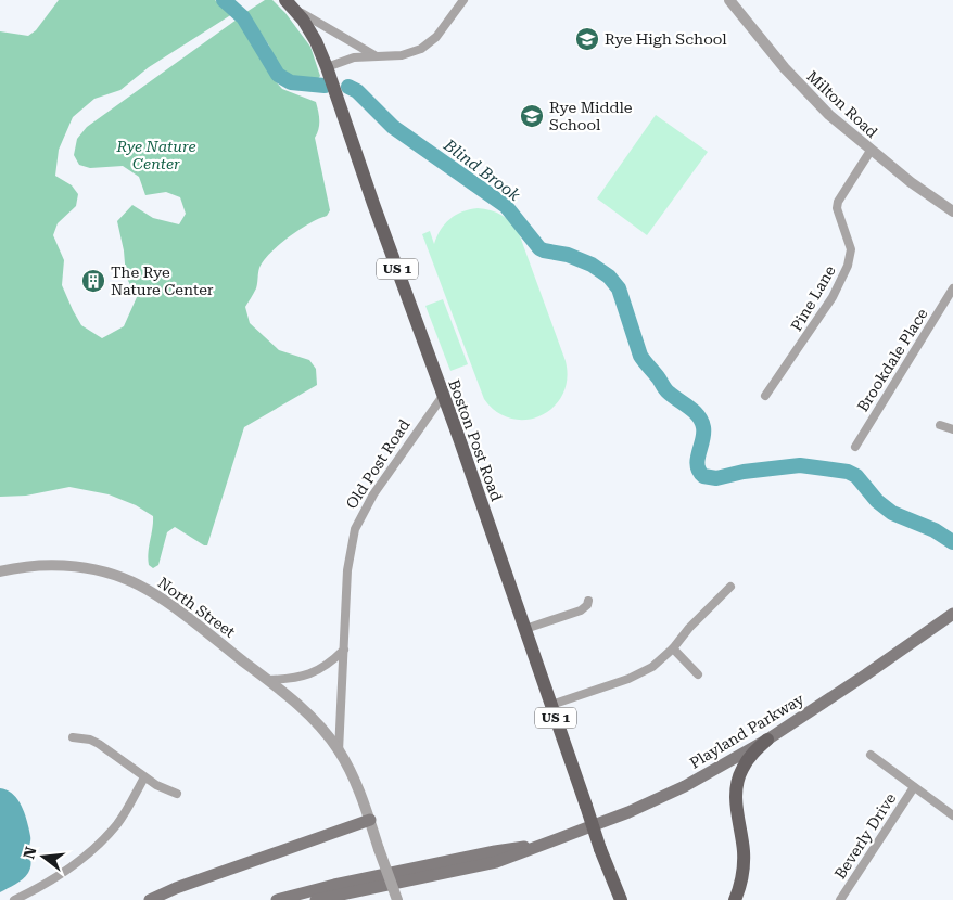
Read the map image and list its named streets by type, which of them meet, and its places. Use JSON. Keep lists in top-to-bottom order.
{
  "streets": {
    "main road": ["US 1", "Boston Post Road", "Playland Parkway"],
    "street": [
      "Milton Road",
      "Pine Lane",
      "Brookdale Place",
      "Old Post Road",
      "North Street",
      "Beverly Drive"
    ]
  },
  "crossings": [
    ["Milton Road", "Pine Lane"],
    ["Boston Post Road", "Old Post Road"],
    ["Old Post Road", "North Street"]
  ],
  "water": ["Blind Brook"],
  "parks": ["Rye Nature Center"],
  "places": {
    "school or university": ["Rye High School", "Rye Middle School"],
    "building": ["The Rye Nature Center"]
  },
  "north": "left"
}
